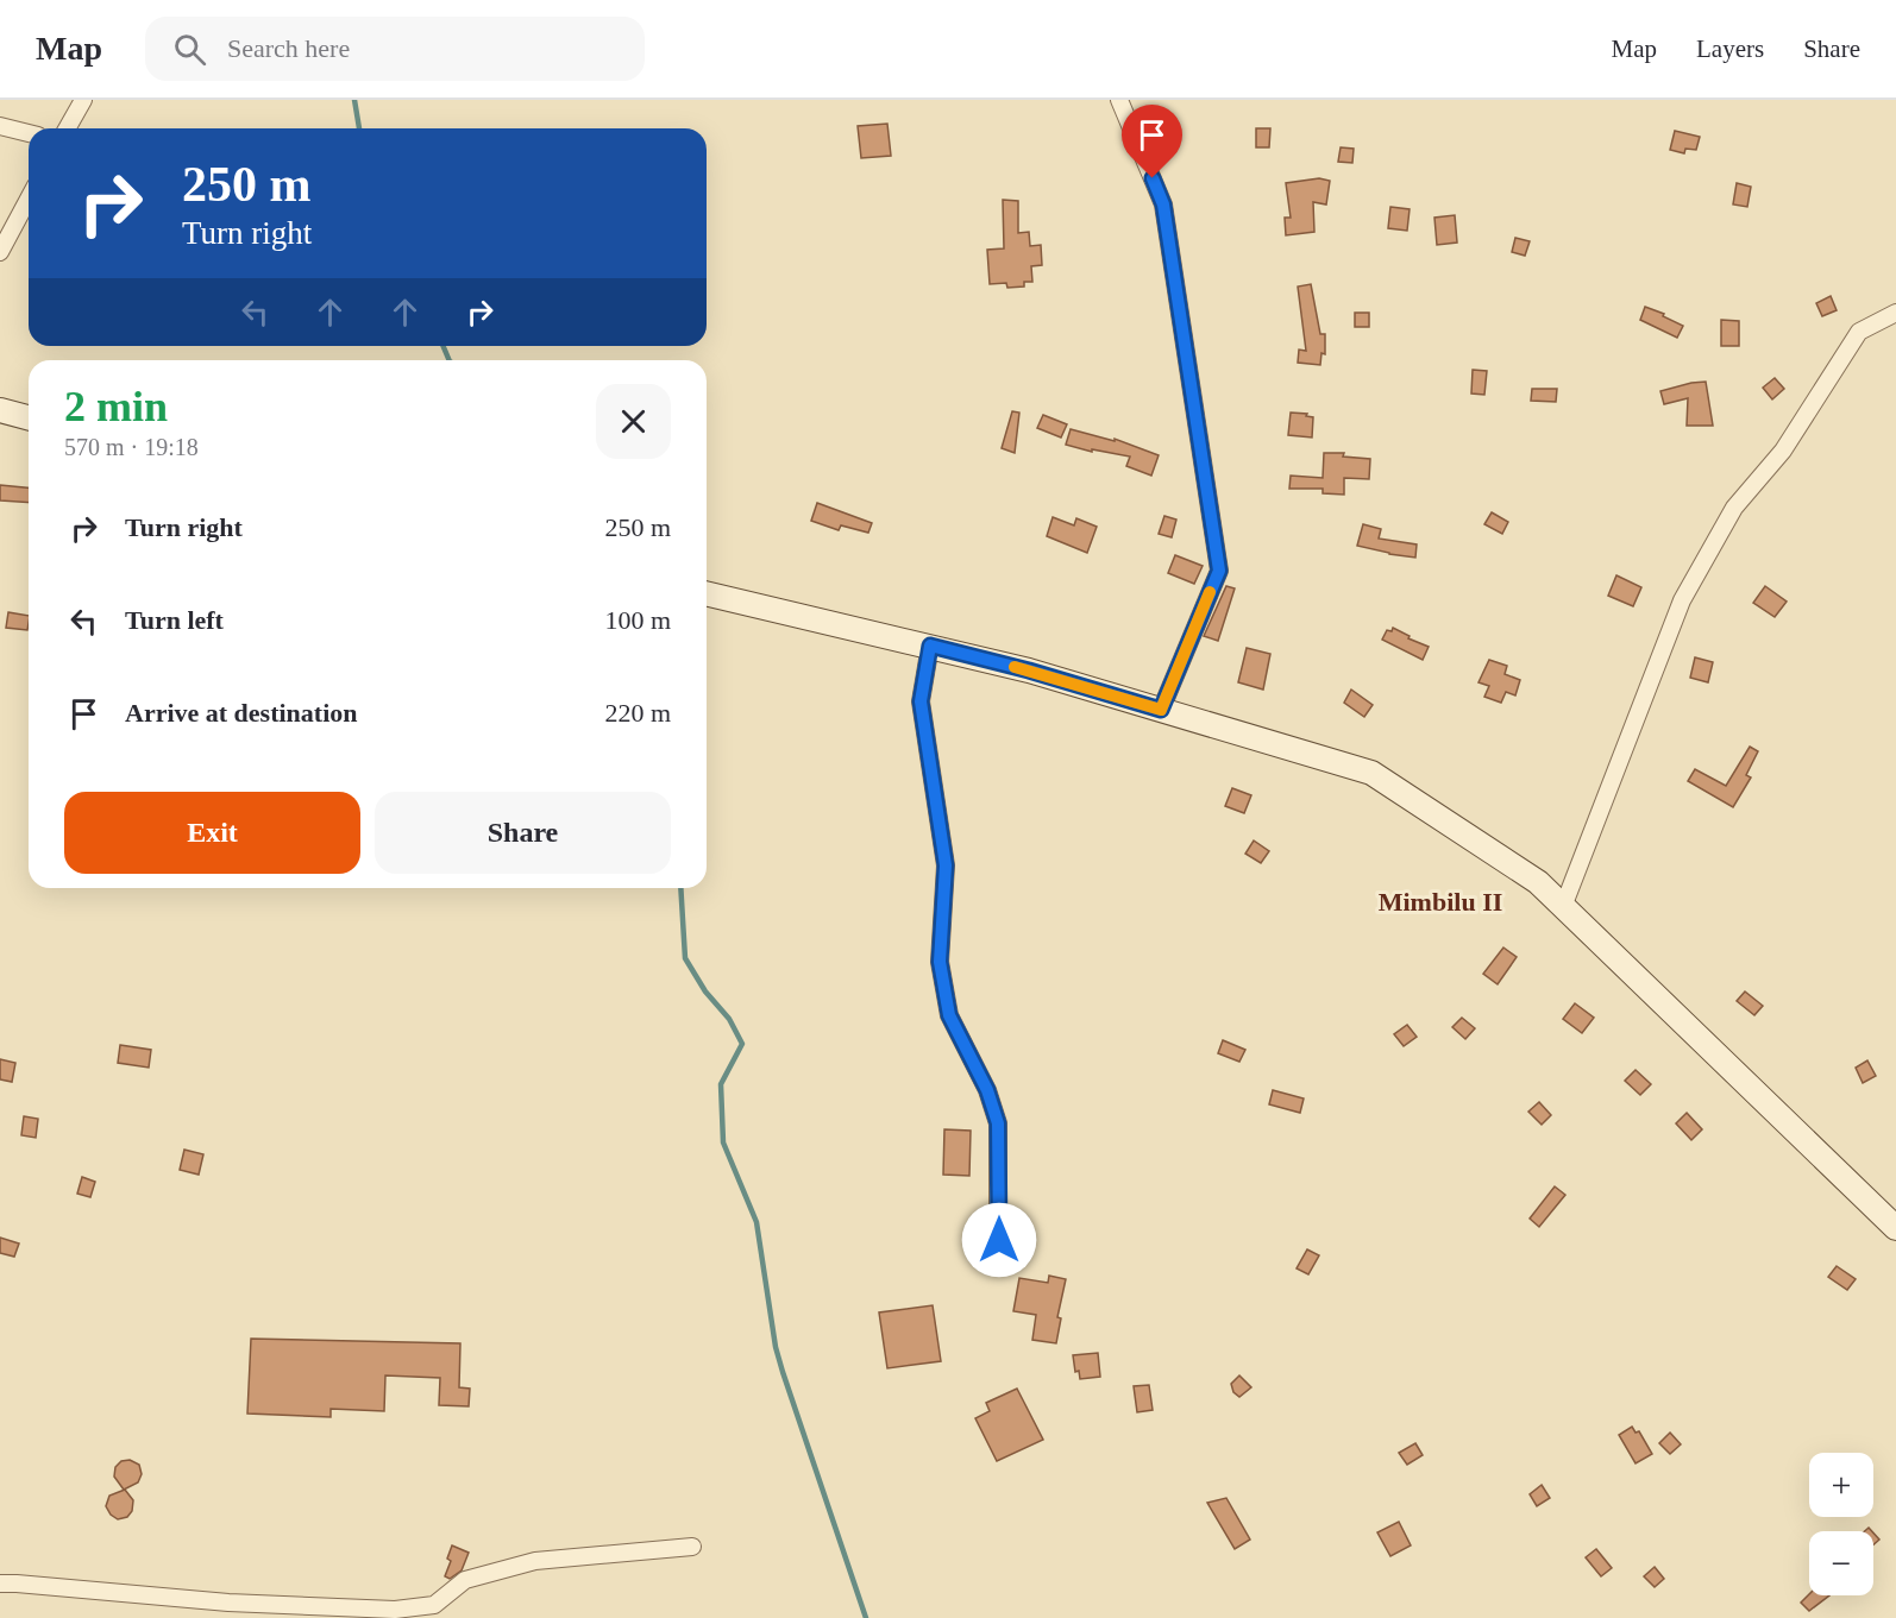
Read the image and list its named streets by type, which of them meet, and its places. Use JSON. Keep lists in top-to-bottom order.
{
  "districts": ["Mimbilu II"],
  "page": {
    "header": "Map",
    "search": "Search here",
    "nav": ["Map", "Layers", "Share"],
    "turn": ["250 m", "Turn right"],
    "heading": ["2 min", "570 m · 19:18"],
    "list": [
      {
        "name": "Turn right",
        "value": "250 m"
      },
      {
        "name": "Turn left",
        "value": "100 m"
      },
      {
        "name": "Arrive at destination",
        "value": "220 m"
      }
    ],
    "buttons": ["Exit", "Share"],
    "map_buttons": ["+", "−"]
  }
}
